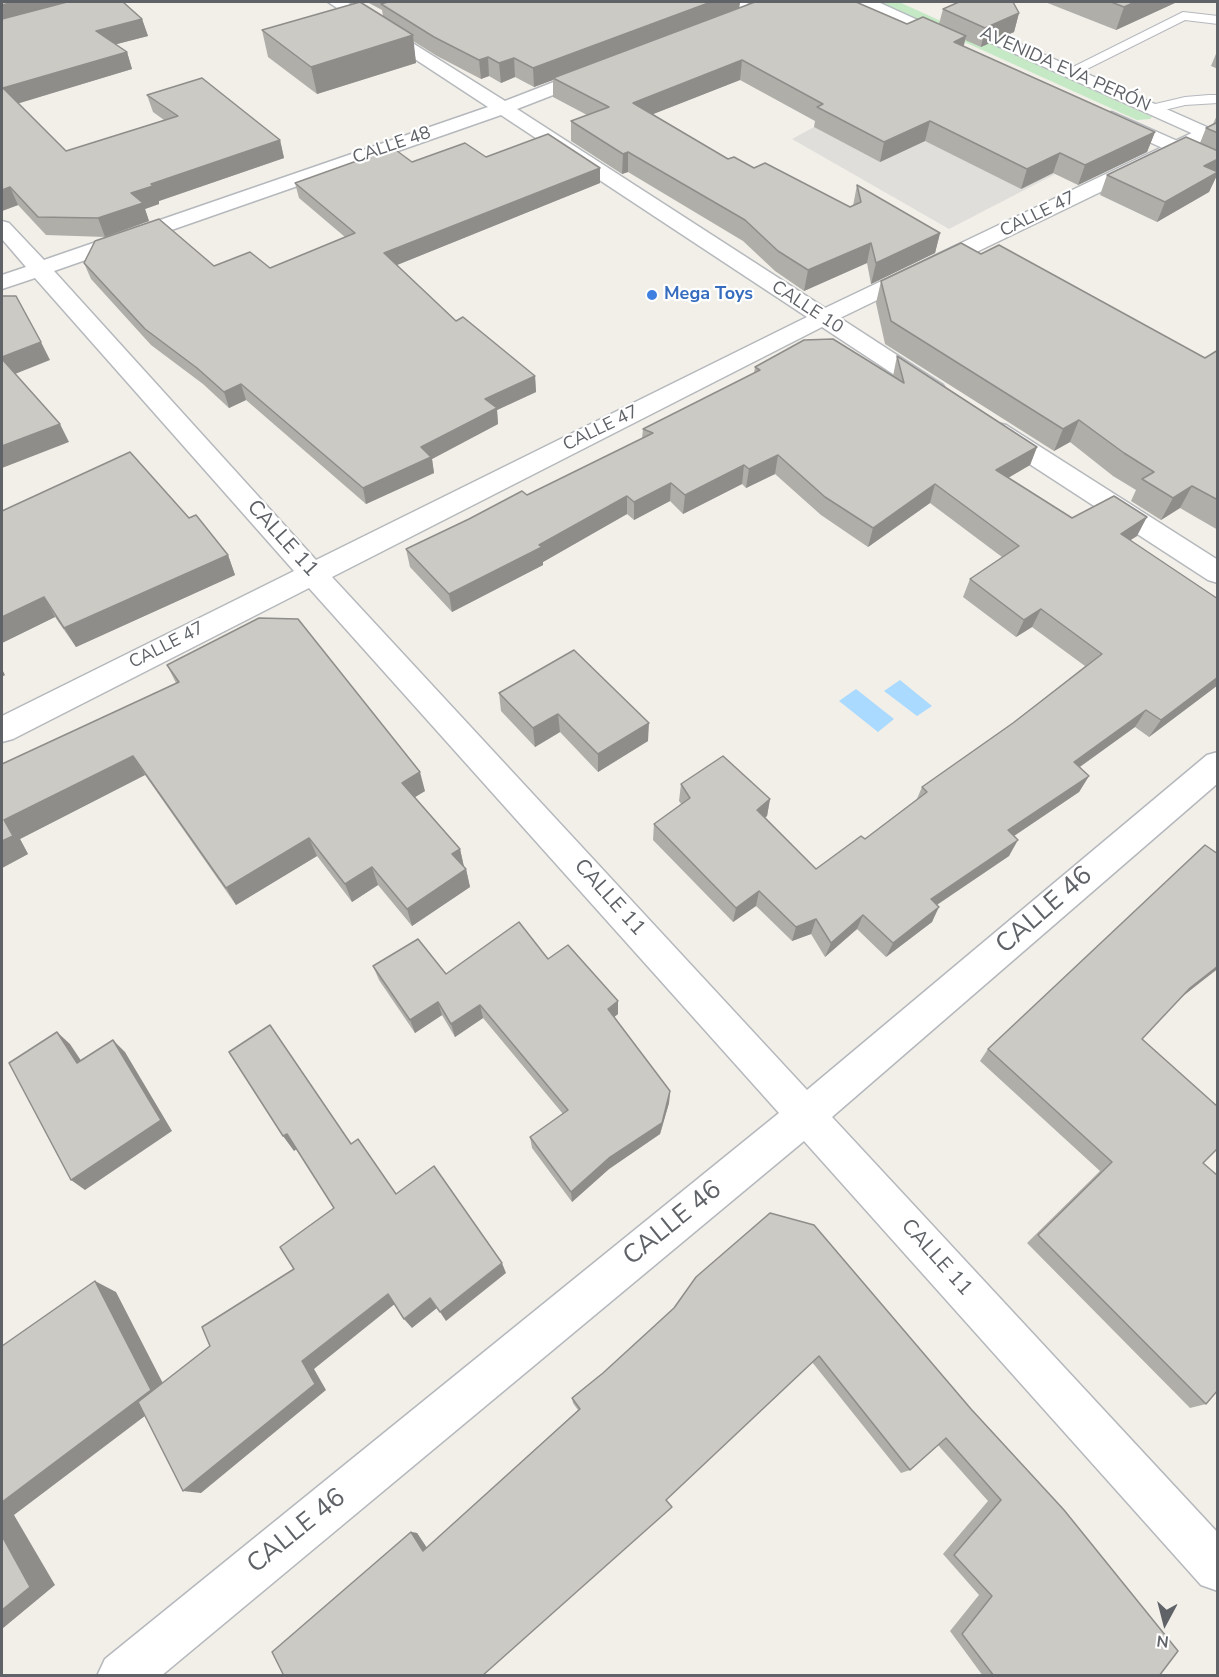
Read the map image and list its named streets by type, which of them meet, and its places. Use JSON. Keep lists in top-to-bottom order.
{
  "streets": {
    "street": [
      "AVENIDA EVA PERÓN",
      "CALLE 48",
      "CALLE 47",
      "CALLE 10",
      "CALLE 11",
      "CALLE 46"
    ]
  },
  "crossings": [
    ["AVENIDA EVA PERÓN", "CALLE 47"],
    ["CALLE 48", "CALLE 10"],
    ["CALLE 48", "CALLE 11"],
    ["CALLE 47", "CALLE 10"],
    ["CALLE 47", "CALLE 11"],
    ["CALLE 11", "CALLE 46"]
  ],
  "places": ["Mega Toys"],
  "north": "bottom"
}
